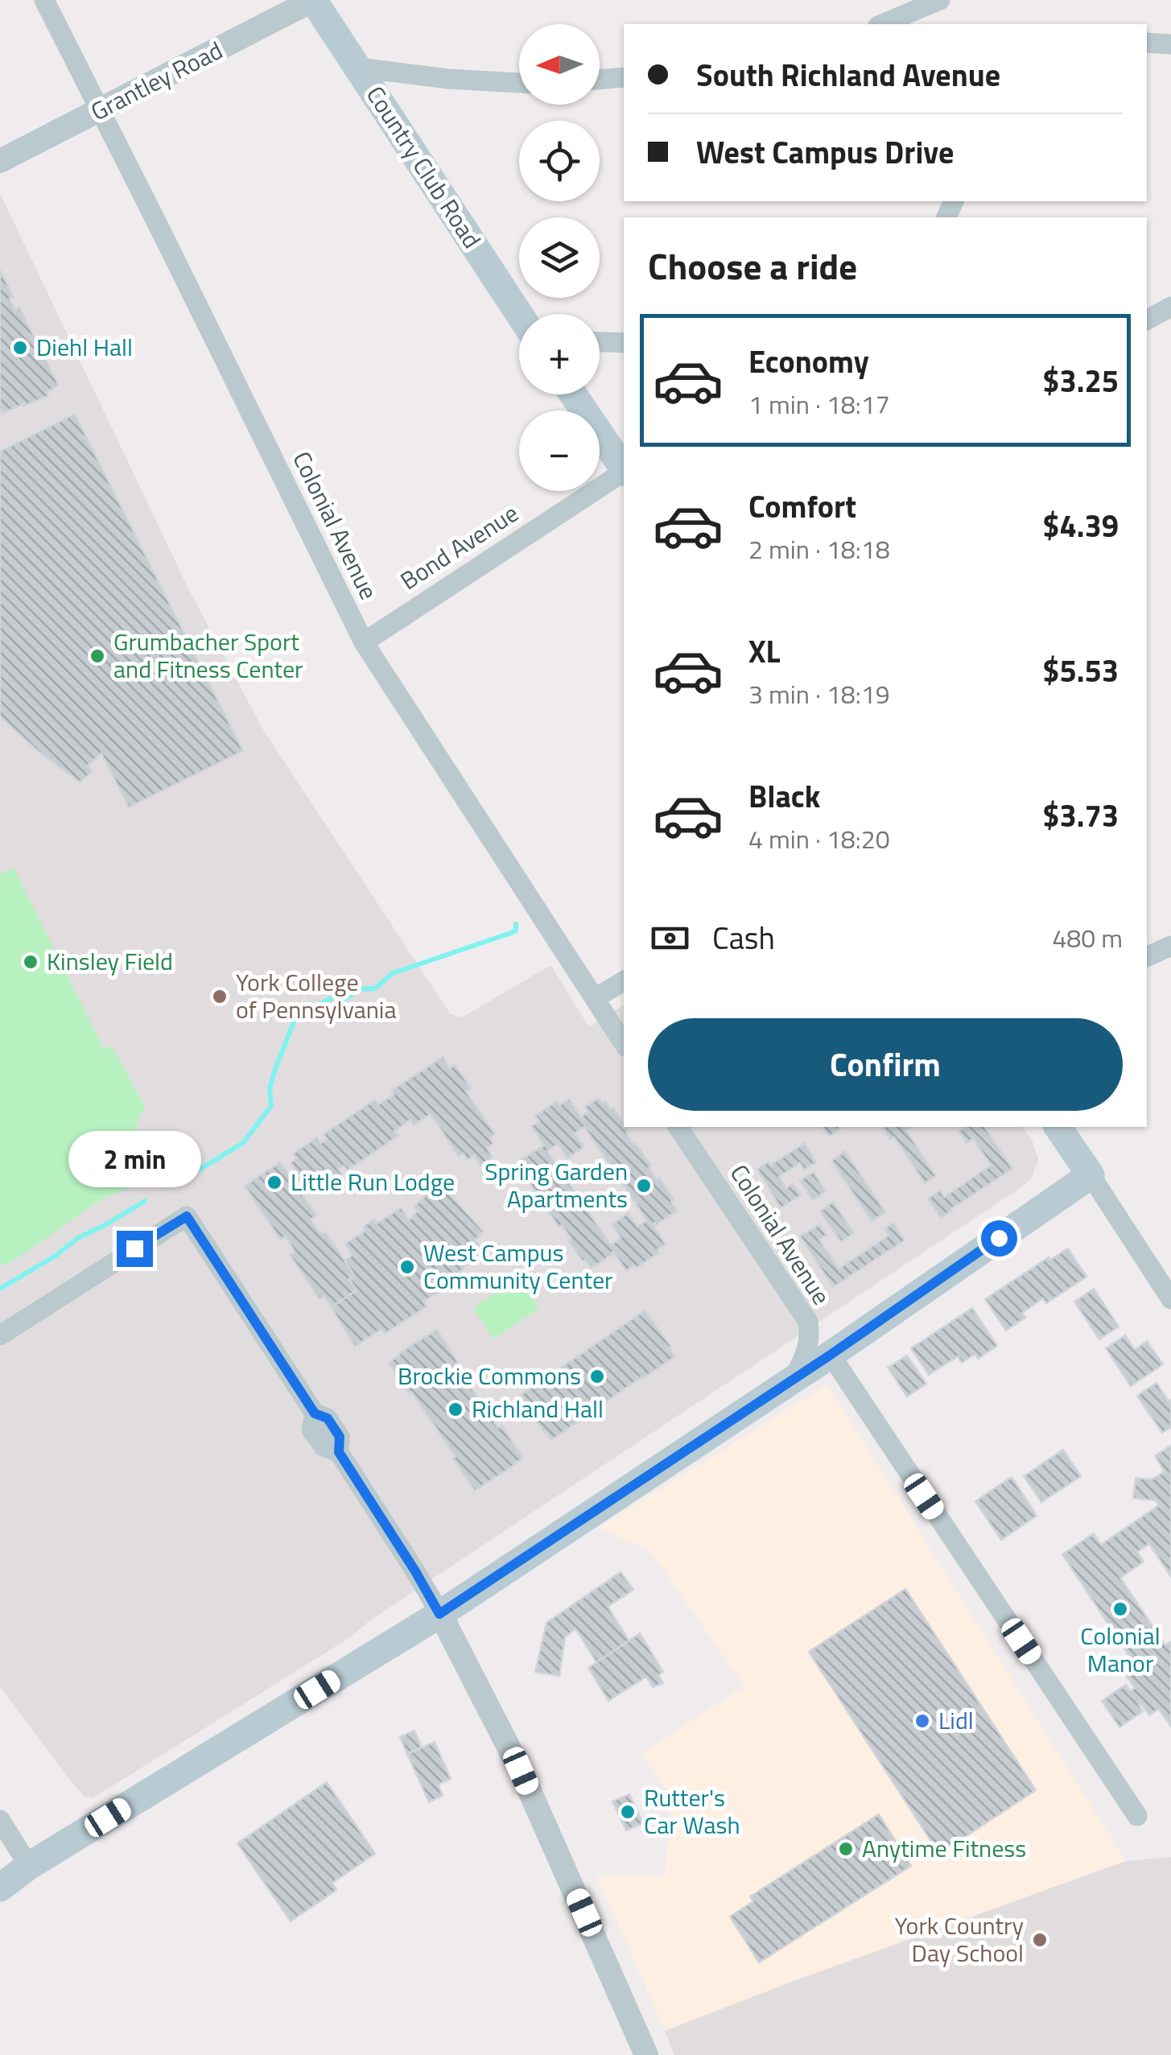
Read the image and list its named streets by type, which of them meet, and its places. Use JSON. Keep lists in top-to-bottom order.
{
  "streets": {
    "main road": ["Country Club Road"],
    "street": ["Grantley Road", "Colonial Avenue", "Bond Avenue"]
  },
  "crossings": [
    ["Grantley Road", "Country Club Road"],
    ["Grantley Road", "Colonial Avenue"],
    ["Colonial Avenue", "Bond Avenue"]
  ],
  "places": [
    "Diehl Hall",
    "Grumbacher Sport and Fitness Center",
    "Kinsley Field",
    "York College of Pennsylvania",
    "Little Run Lodge",
    "Spring Garden Apartments",
    "West Campus Community Center",
    "Brockie Commons",
    "Richland Hall",
    "Colonial Manor",
    "Lidl",
    "Rutter's Car Wash",
    "Anytime Fitness",
    "York Country Day School"
  ],
  "north": "left",
  "page": {
    "map_buttons": ["+", "−"],
    "banner": ["South Richland Avenue", "West Campus Drive"],
    "heading": "Choose a ride",
    "list": [
      {
        "name": "Economy",
        "note": "1 min · 18:17",
        "value": "$3.25"
      },
      {
        "name": "Comfort",
        "note": "2 min · 18:18",
        "value": "$4.39"
      },
      {
        "name": "XL",
        "note": "3 min · 18:19",
        "value": "$5.53"
      },
      {
        "name": "Black",
        "note": "4 min · 18:20",
        "value": "$3.73"
      }
    ],
    "pay": ["Cash", "480 m"],
    "buttons": "Confirm",
    "bubble": "2 min"
  }
}
